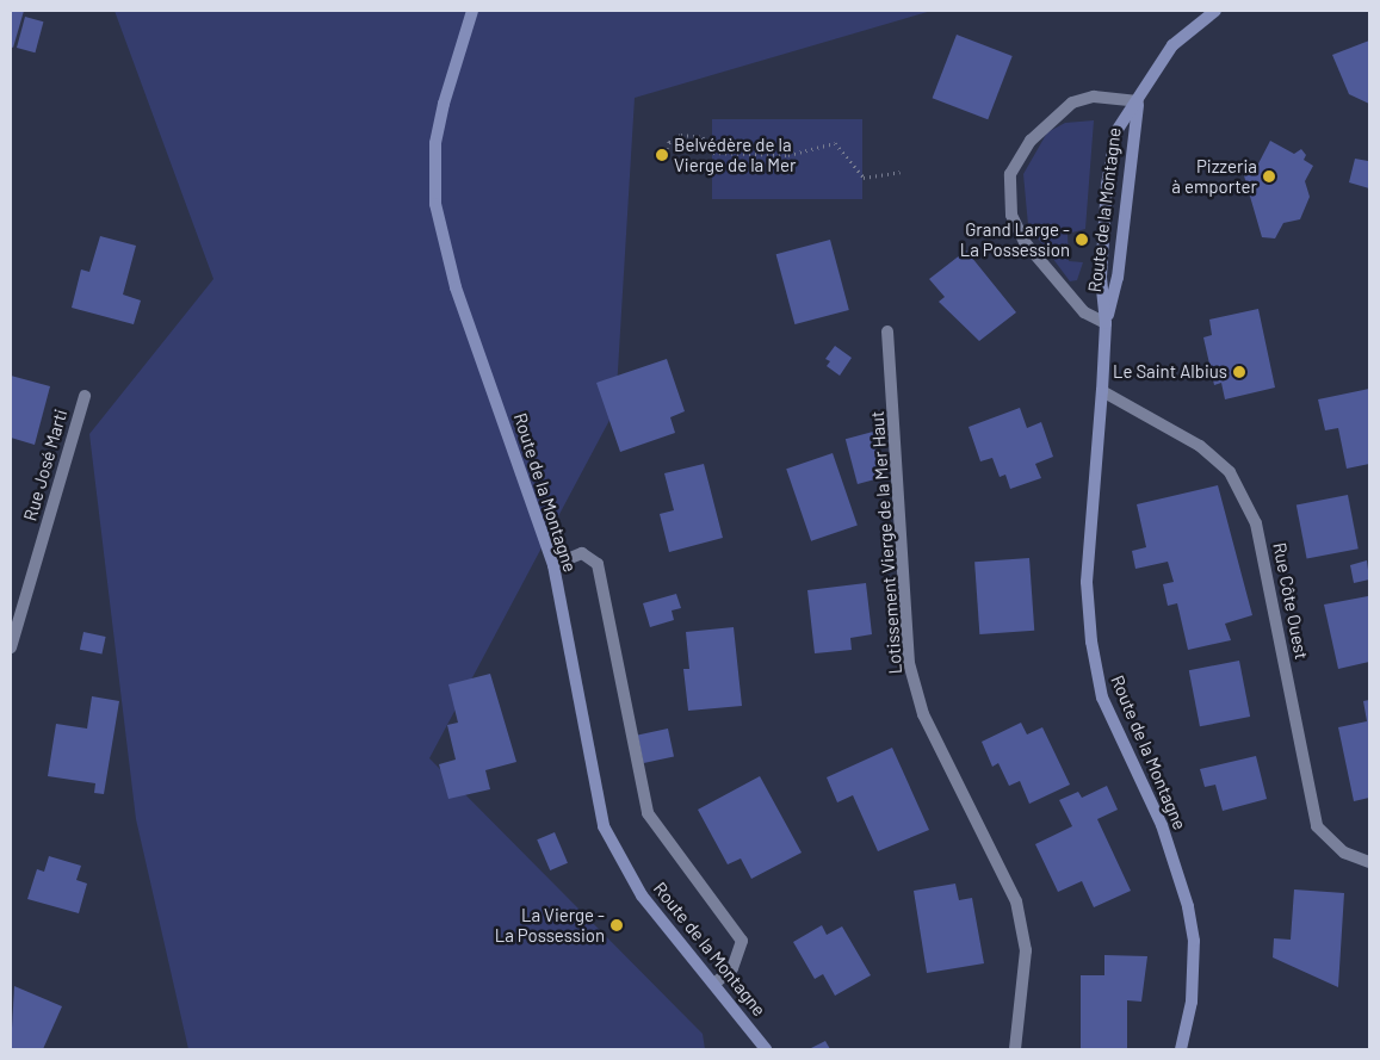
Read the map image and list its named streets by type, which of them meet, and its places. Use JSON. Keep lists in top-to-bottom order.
{
  "streets": {
    "main road": ["Route de la Montagne"],
    "street": ["Rue José Marti", "Lotissement Vierge de la Mer Haut", "Rue Côte Ouest"]
  },
  "crossings": [
    ["Route de la Montagne", "Rue Côte Ouest"]
  ],
  "places": [
    "Belvédère de la Vierge de la Mer",
    "Pizzeria à emporter",
    "Grand Large - La Possession",
    "Le Saint Albius",
    "La Vierge - La Possession"
  ]
}
